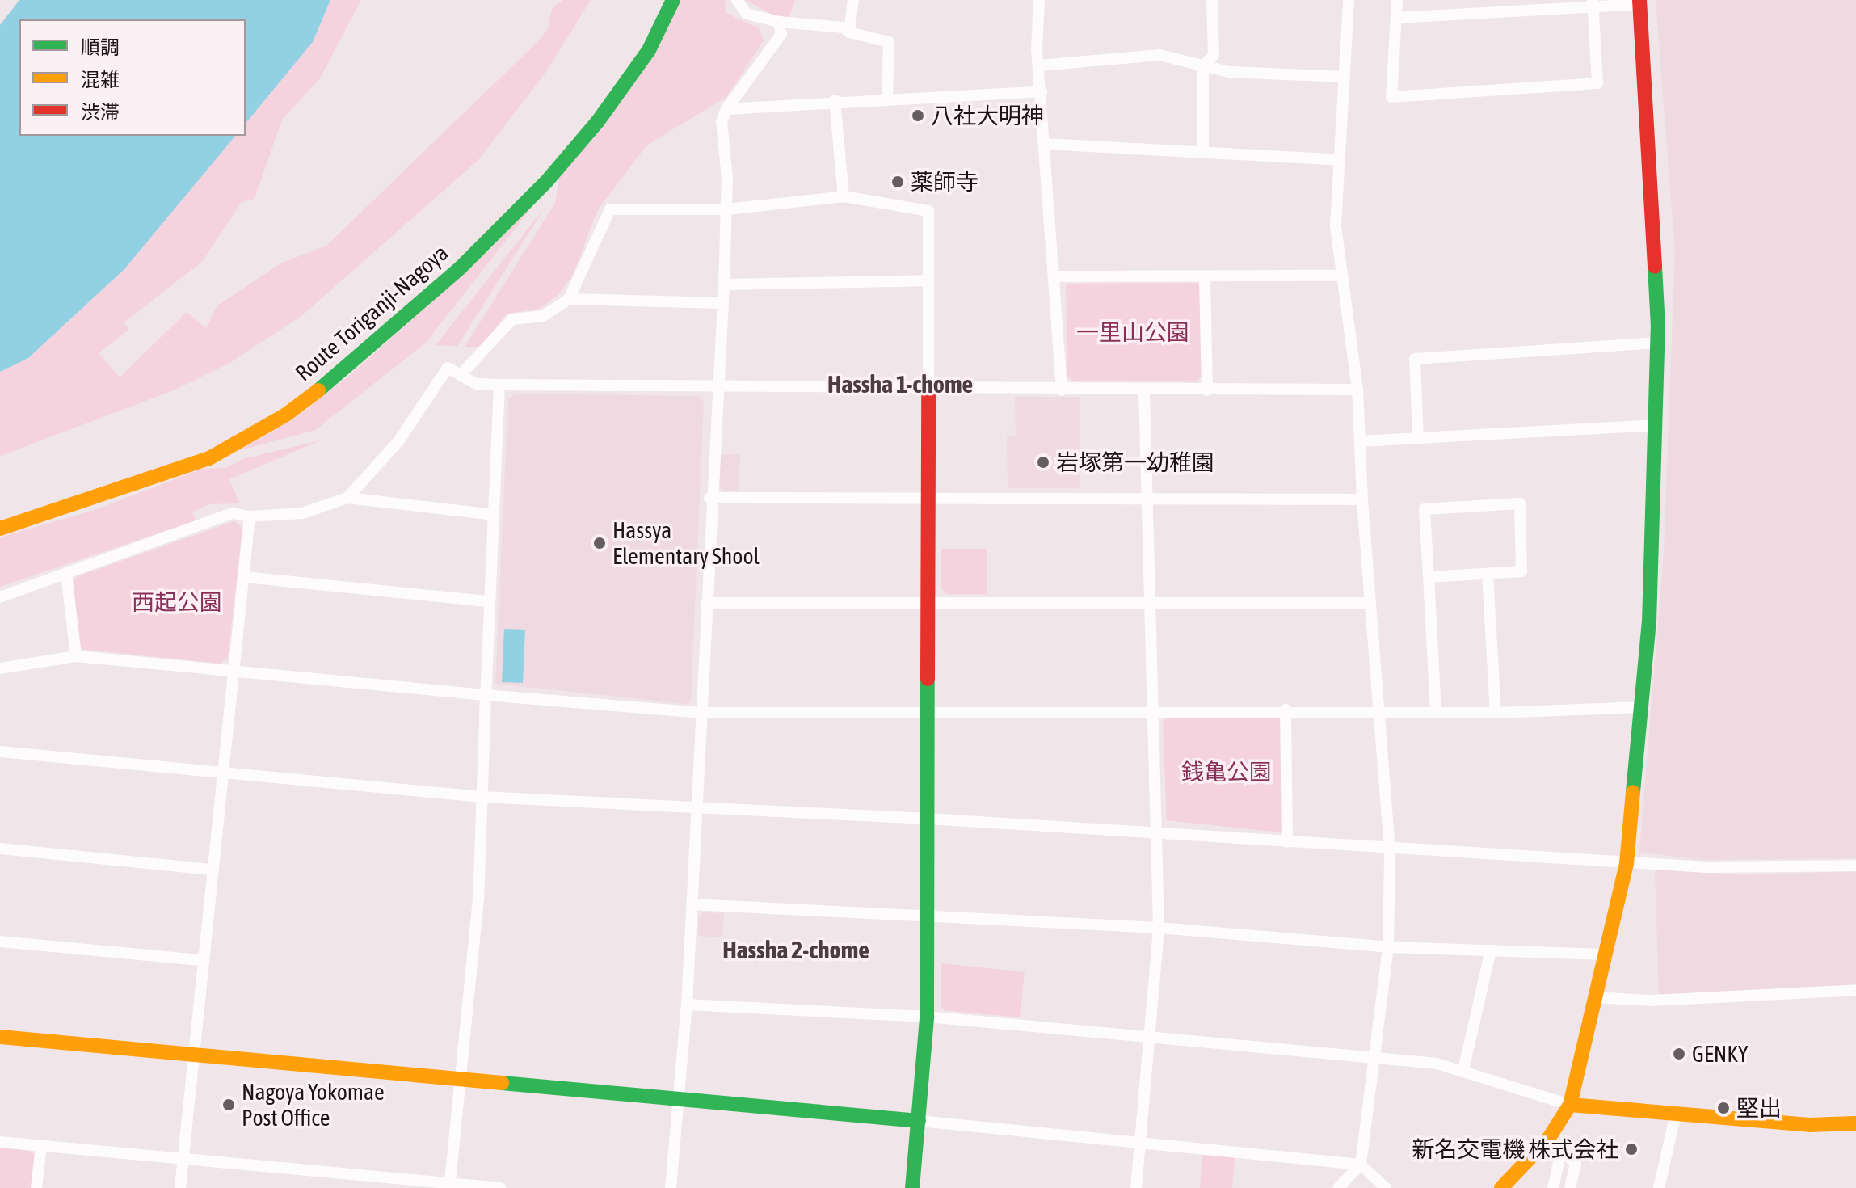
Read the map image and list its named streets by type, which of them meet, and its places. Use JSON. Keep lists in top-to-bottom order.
{
  "streets": {
    "street": ["Route Toriganji-Nagoya"]
  },
  "districts": ["Hassha 1-chome", "Hassha 2-chome"],
  "parks": ["一里山公園", "西起公園", "銭亀公園"],
  "places": [
    "八社大明神",
    "薬師寺",
    "岩塚第一幼稚園",
    "Hassya Elementary Shool",
    "GENKY",
    "Nagoya Yokomae Post Office",
    "堅出",
    "新名交電機 株式会社"
  ],
  "legend": ["順調", "混雑", "渋滞"]
}
